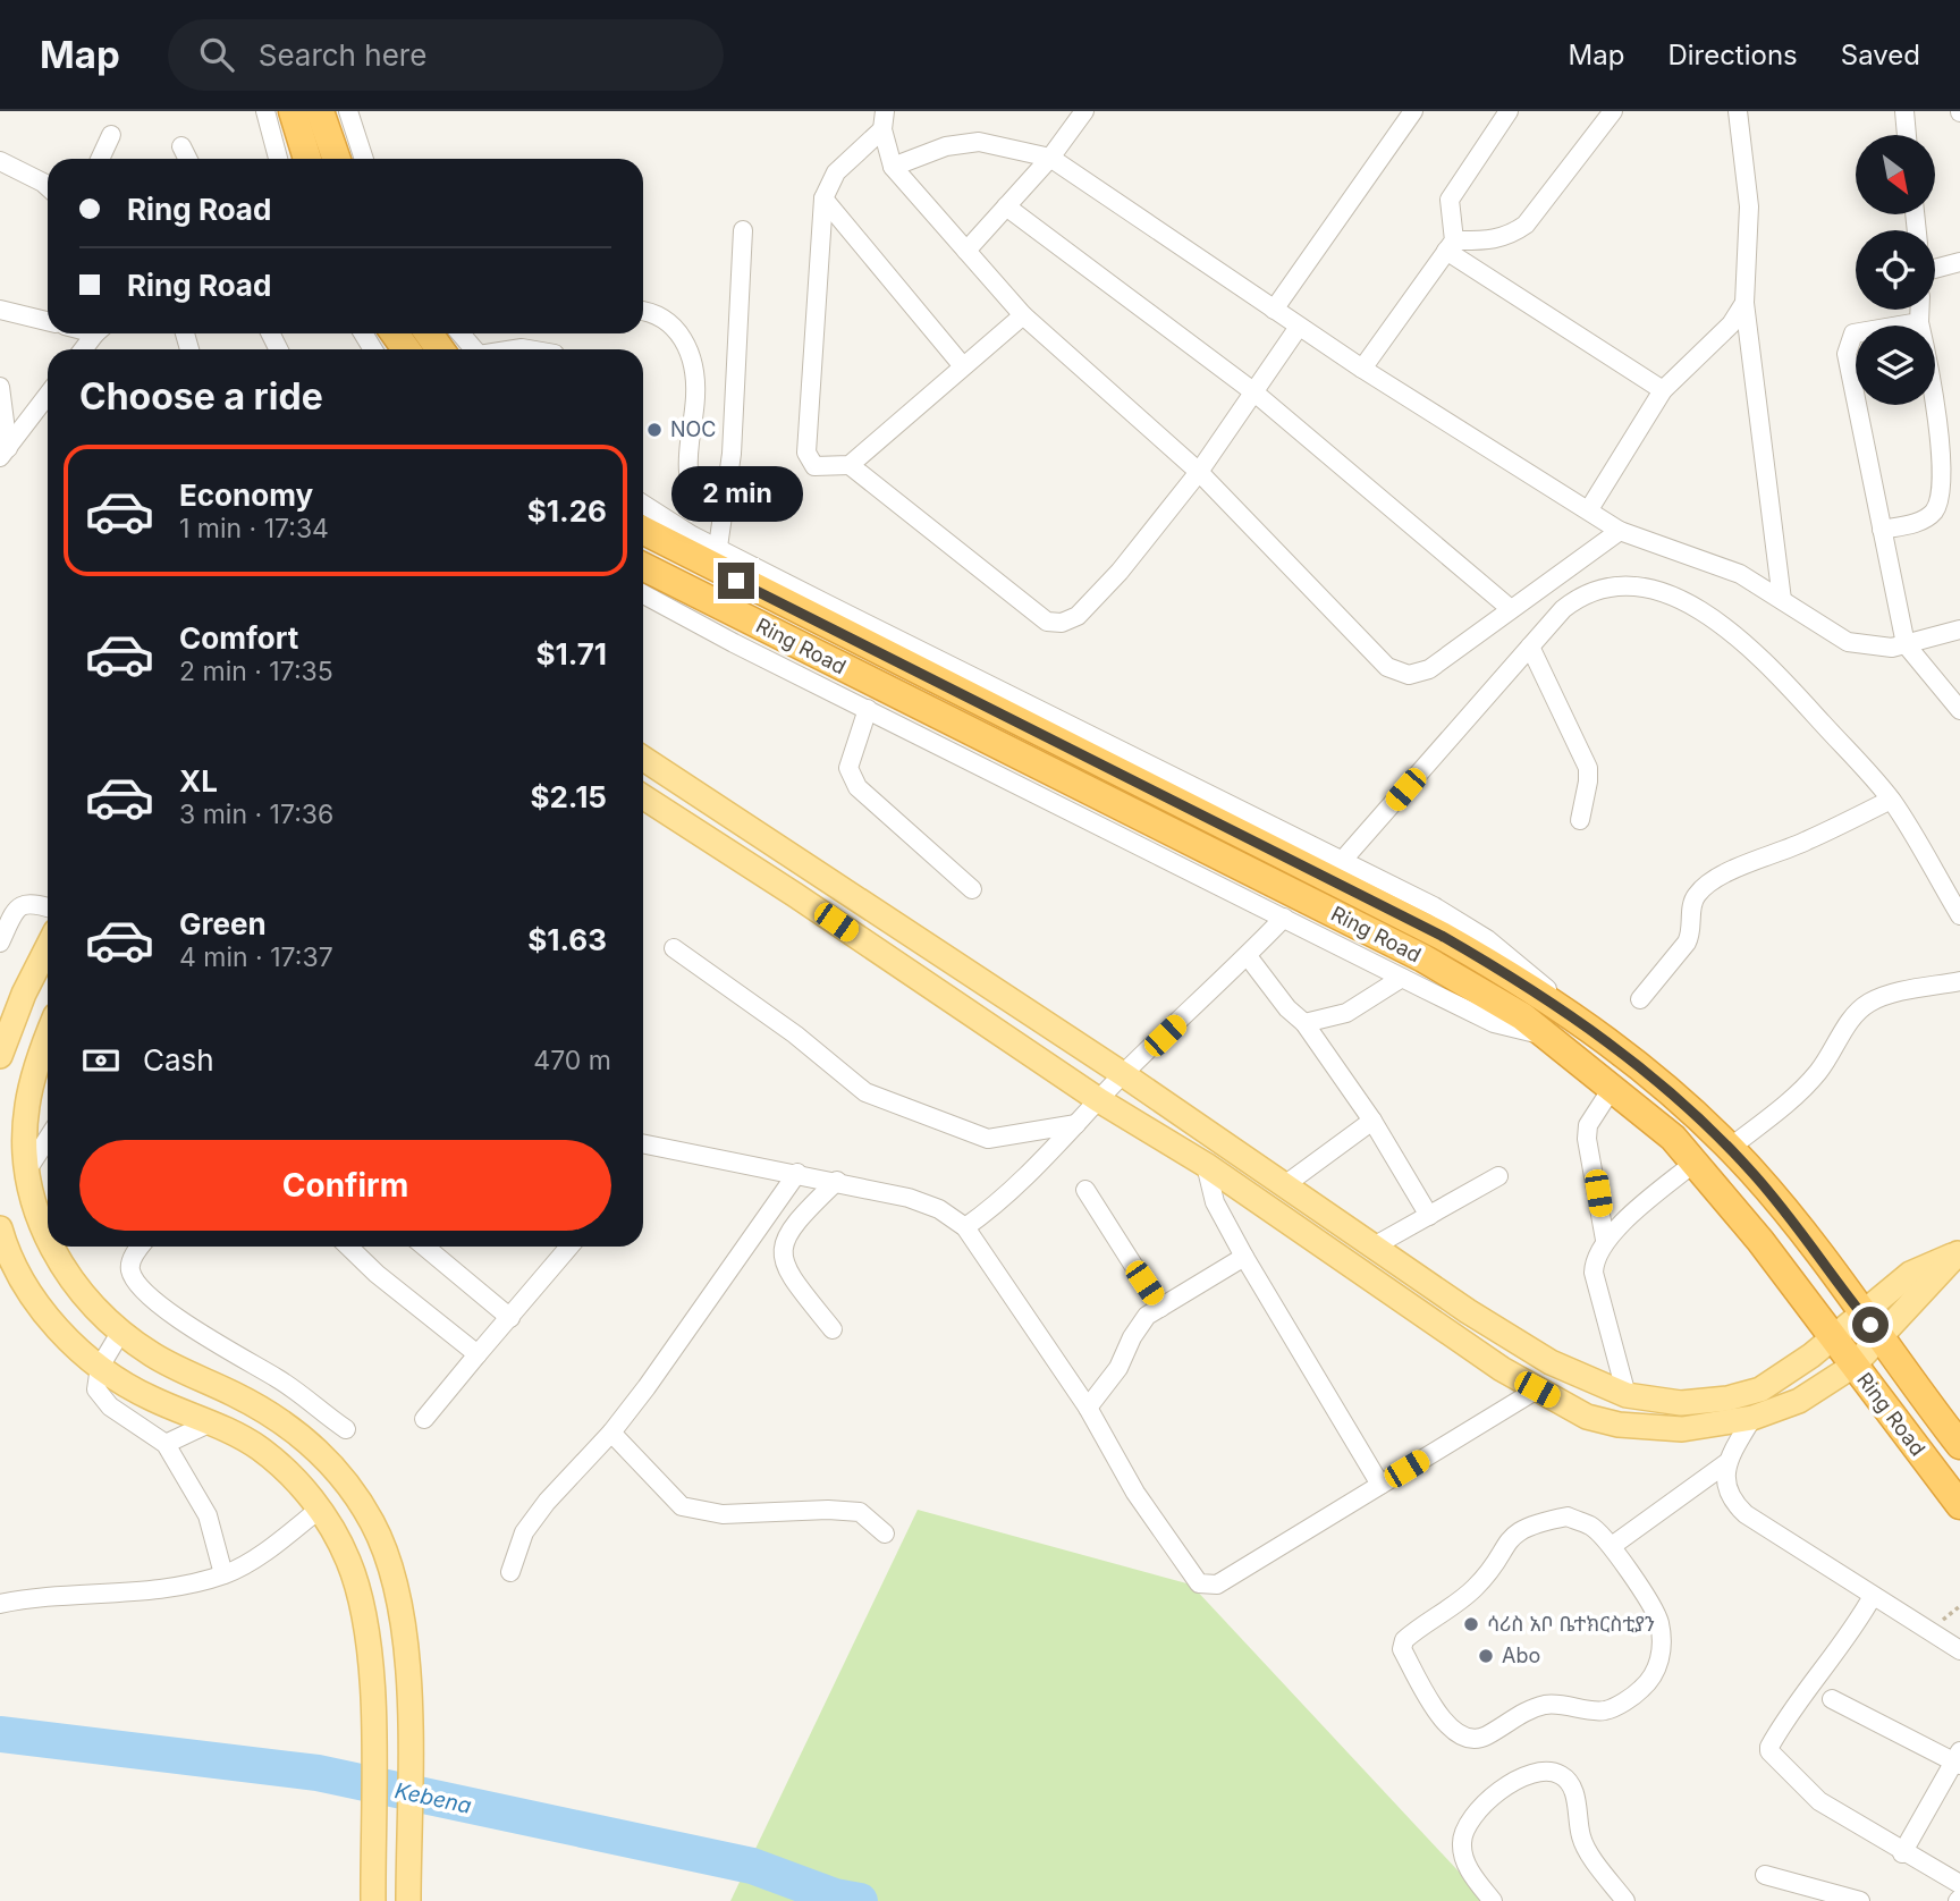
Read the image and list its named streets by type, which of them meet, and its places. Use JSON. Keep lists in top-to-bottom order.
{
  "streets": {
    "highway": ["Ring Road"]
  },
  "water": ["Kebena"],
  "places": ["NOC", "ሳሪስ አቦ ቤተክርስቲያን", "Abo"],
  "north": "bottom right",
  "page": {
    "header": "Map",
    "search": "Search here",
    "nav": ["Map", "Directions", "Saved"],
    "banner": ["Ring Road", "Ring Road"],
    "heading": "Choose a ride",
    "list": [
      {
        "name": "Economy",
        "note": "1 min · 17:34",
        "value": "$1.26"
      },
      {
        "name": "Comfort",
        "note": "2 min · 17:35",
        "value": "$1.71"
      },
      {
        "name": "XL",
        "note": "3 min · 17:36",
        "value": "$2.15"
      },
      {
        "name": "Green",
        "note": "4 min · 17:37",
        "value": "$1.63"
      }
    ],
    "bubble": "2 min",
    "pay": ["Cash", "470 m"],
    "buttons": "Confirm"
  }
}
